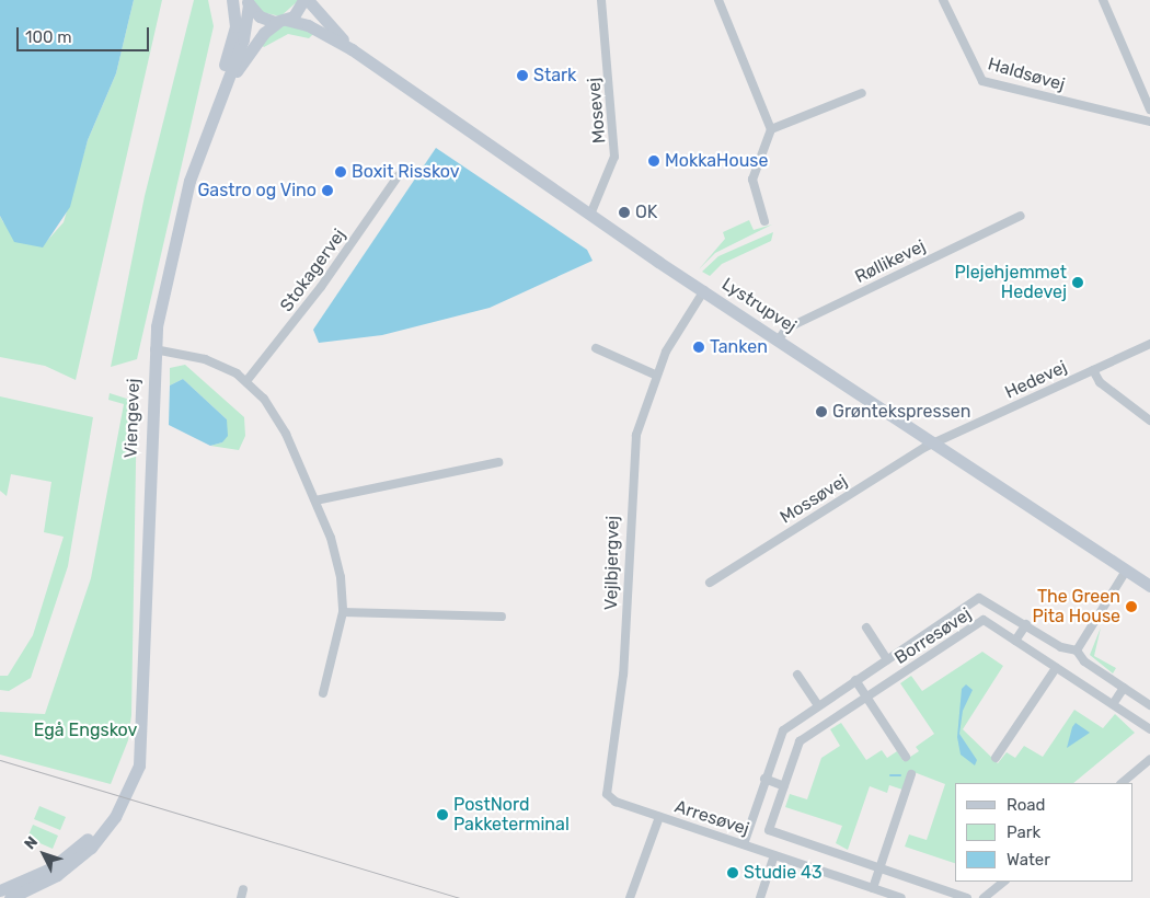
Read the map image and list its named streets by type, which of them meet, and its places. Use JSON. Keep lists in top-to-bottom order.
{
  "streets": {
    "street": [
      "Haldsøvej",
      "Mosevej",
      "Røllikevej",
      "Stokagervej",
      "Lystrupvej",
      "Hedevej",
      "Viengevej",
      "Mossøvej",
      "Vejlbjergvej",
      "Borresøvej",
      "Arresøvej"
    ]
  },
  "crossings": [
    ["Mosevej", "Lystrupvej"],
    ["Røllikevej", "Lystrupvej"],
    ["Lystrupvej", "Hedevej"],
    ["Lystrupvej", "Viengevej"],
    ["Lystrupvej", "Mossøvej"],
    ["Lystrupvej", "Vejlbjergvej"],
    ["Hedevej", "Mossøvej"],
    ["Vejlbjergvej", "Arresøvej"],
    ["Borresøvej", "Arresøvej"]
  ],
  "parks": ["Egå Engskov"],
  "places": [
    "Stark",
    "MokkaHouse",
    "Boxit Risskov",
    "Gastro og Vino",
    "OK",
    "Plejehjemmet Hedevej",
    "Tanken",
    "Grøntekspressen",
    "The Green Pita House",
    "PostNord Pakketerminal",
    "Studie 43"
  ],
  "legend": ["Road", "Park", "Water"],
  "scale_bar": "100 m",
  "north": "top left"
}
